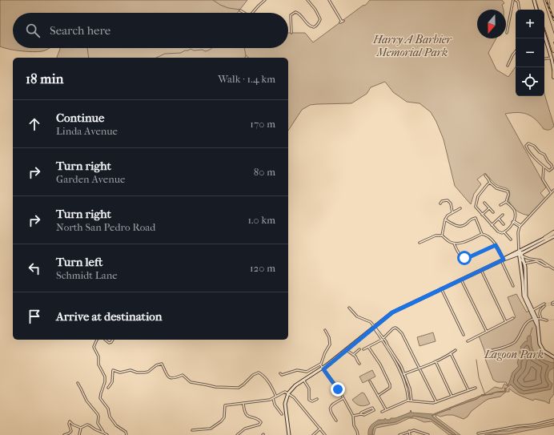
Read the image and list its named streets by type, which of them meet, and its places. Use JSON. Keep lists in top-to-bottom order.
{
  "parks": ["Harry A Barbier Memorial Park", "Lagoon Park"],
  "north": "bottom",
  "page": {
    "map_buttons": ["+", "−"],
    "search": "Search here",
    "heading": ["18 min", "Walk · 1.4 km"],
    "list": [
      ["Continue", "Linda Avenue", "170 m"],
      ["Turn right", "Garden Avenue", "80 m"],
      ["Turn right", "North San Pedro Road", "1.0 km"],
      ["Turn left", "Schmidt Lane", "120 m"],
      "Arrive at destination"
    ]
  }
}
